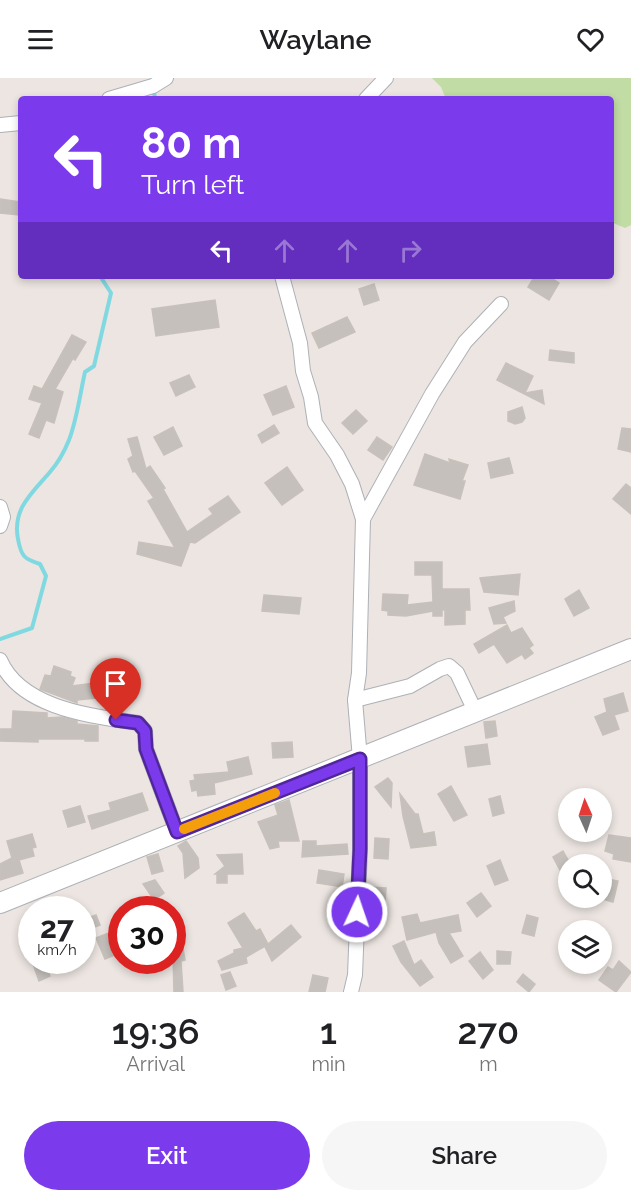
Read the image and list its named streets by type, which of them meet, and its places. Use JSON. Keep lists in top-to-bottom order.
{
  "north": "top",
  "page": {
    "header": "Waylane",
    "turn": ["80 m", "Turn left"],
    "speed": "27 km/h",
    "limit": "30",
    "eta": [
      "19:36",
      "Arrival",
      "1",
      "min",
      "270",
      "m"
    ],
    "buttons": ["Exit", "Share"]
  }
}
